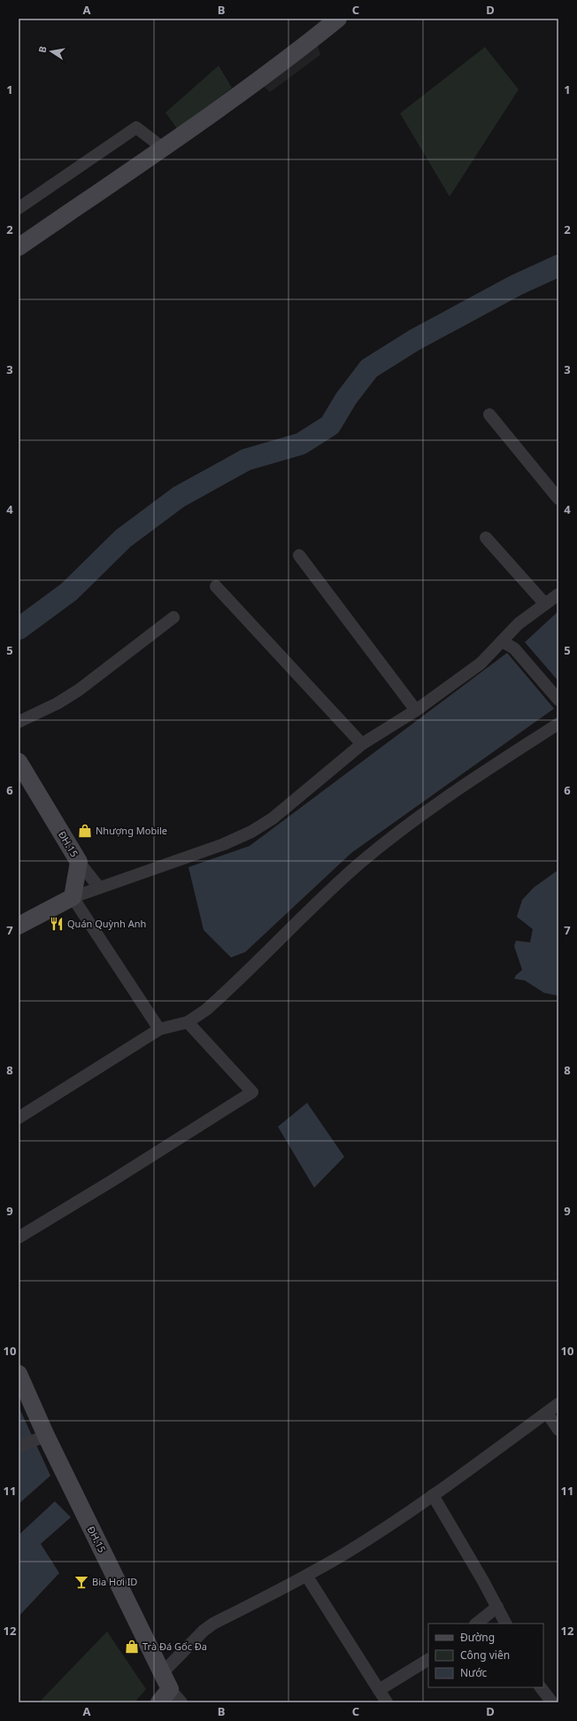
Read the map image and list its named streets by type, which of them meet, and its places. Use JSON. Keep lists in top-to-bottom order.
{
  "streets": {
    "main road": ["ĐH.15"]
  },
  "places": {
    "shop": ["Nhượng Mobile", "Trà Đá Gốc Đa"],
    "restaurant": ["Quán Quỳnh Anh"],
    "bar": ["Bia Hơi ID"]
  },
  "legend": ["Đường", "Công viên", "Nước"],
  "north": "left",
  "grid": {
    "columns": [
      "A",
      "B",
      "C",
      "D"
    ],
    "rows": [
      "1",
      "2",
      "3",
      "4",
      "5",
      "6",
      "7",
      "8",
      "9",
      "10",
      "11",
      "12"
    ]
  }
}
